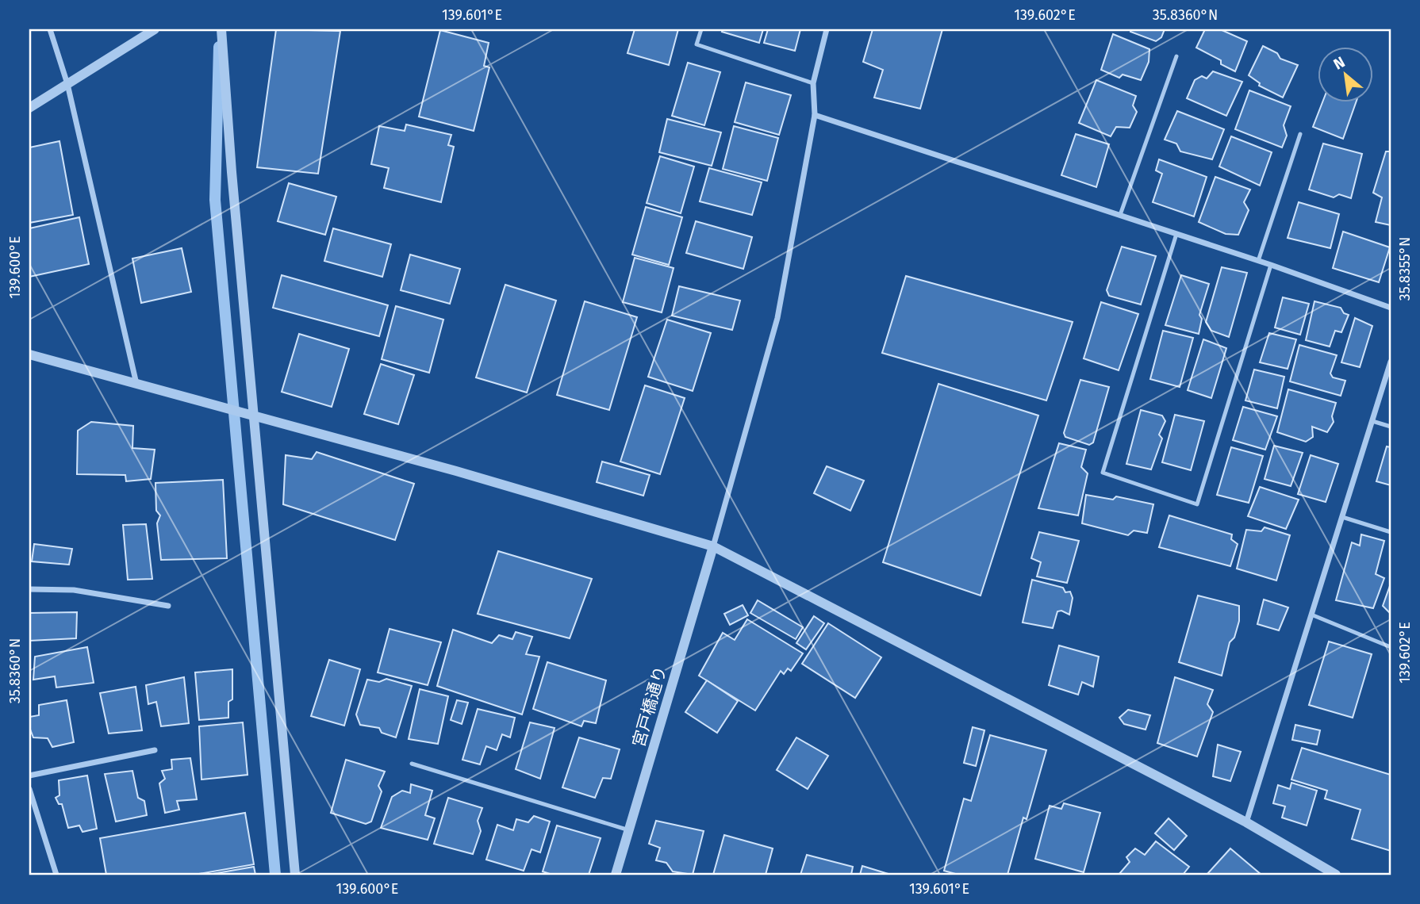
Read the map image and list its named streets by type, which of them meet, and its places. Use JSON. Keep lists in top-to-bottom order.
{
  "streets": {
    "street": ["宮戸橋通り"]
  },
  "north": "top left",
  "coordinates": [
    "139.601°E",
    "139.602°E",
    "35.8360°N",
    "139.600°E",
    "35.8355°N"
  ]
}
